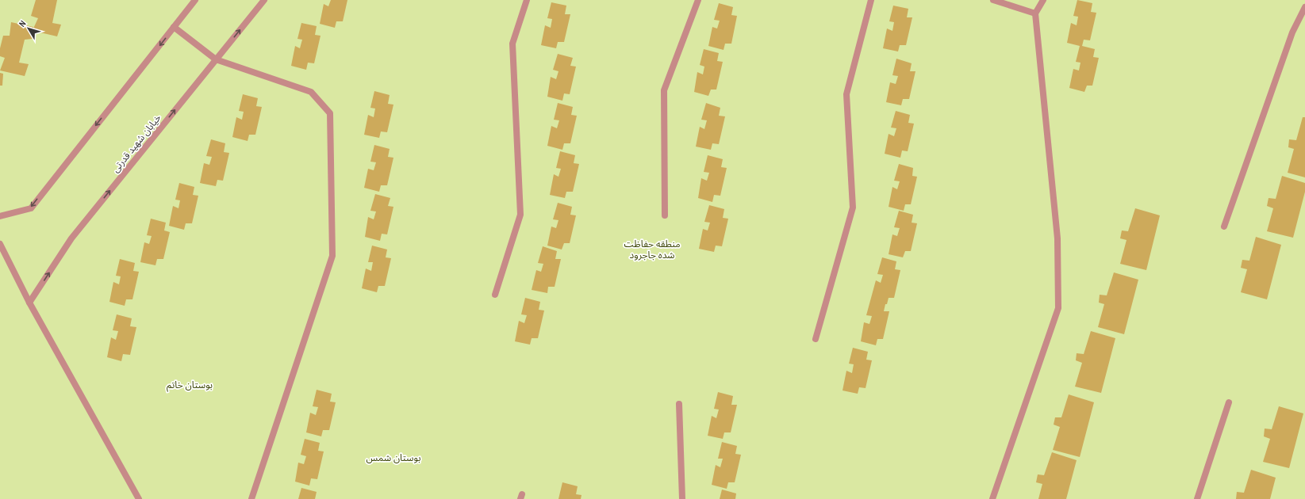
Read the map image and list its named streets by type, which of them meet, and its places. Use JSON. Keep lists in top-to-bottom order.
{
  "streets": {
    "street": ["خیابان شهید قدرتی"]
  },
  "parks": ["منطقه حفاظت شده جاجرود", "بوستان خاتم", "بوستان شمس"],
  "north": "top left"
}
